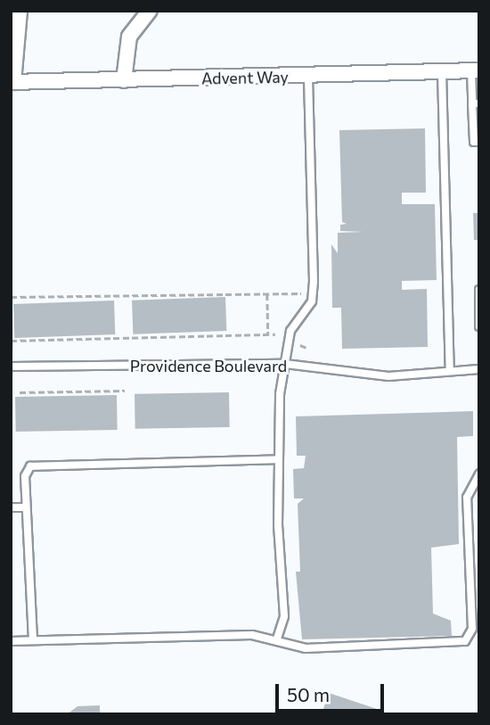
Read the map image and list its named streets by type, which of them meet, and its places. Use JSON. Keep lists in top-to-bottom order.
{
  "streets": {
    "street": ["Advent Way"],
    "lane": ["Providence Boulevard"]
  },
  "scale_bar": "50 m"
}
